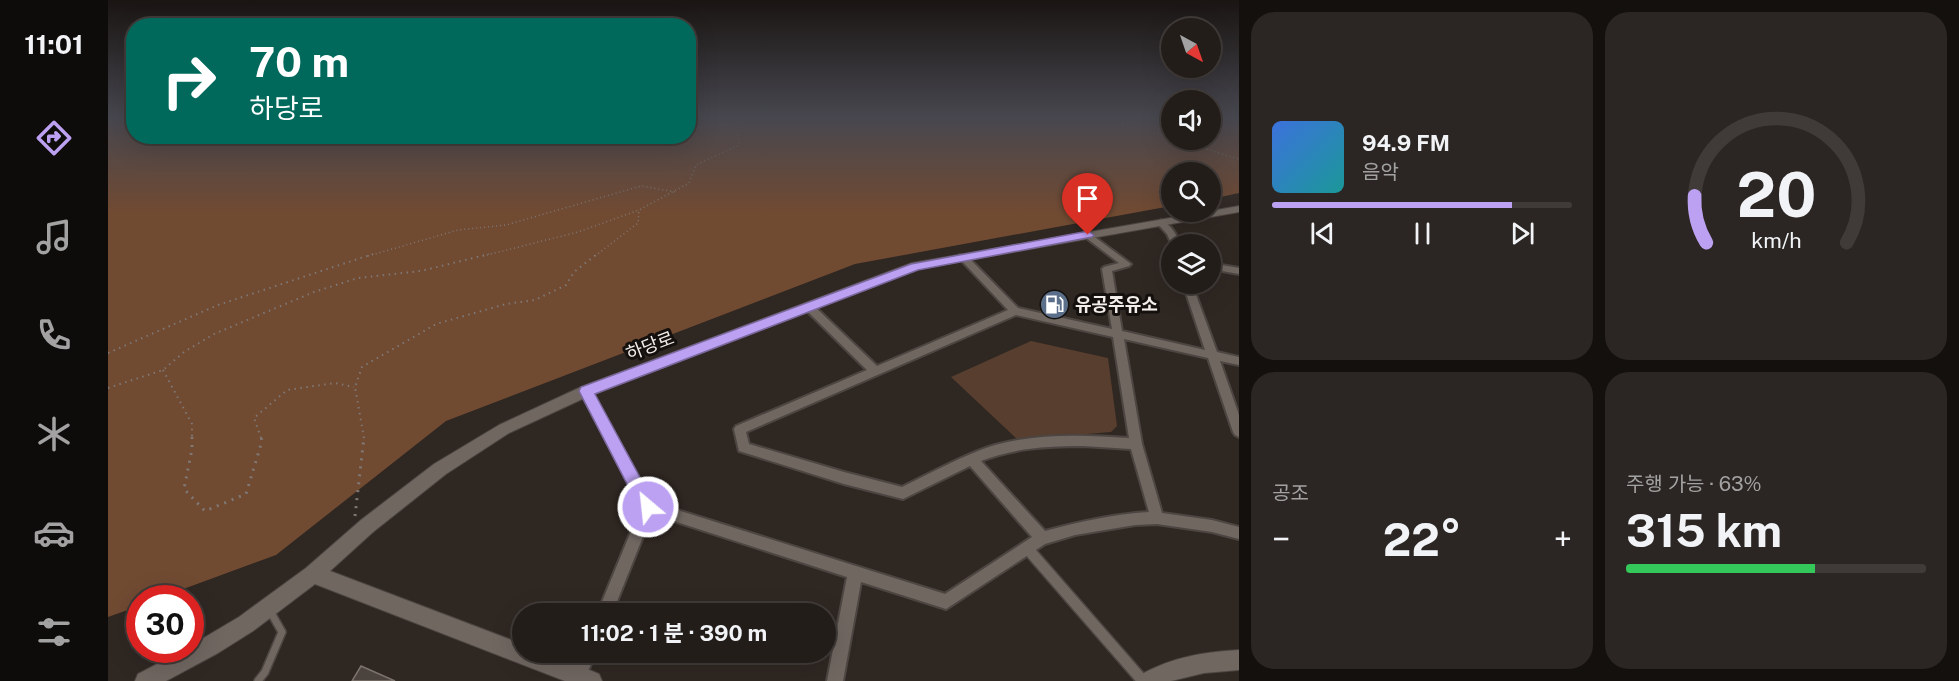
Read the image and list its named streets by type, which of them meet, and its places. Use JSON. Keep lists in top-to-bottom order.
{
  "streets": {
    "street": ["하당로"]
  },
  "places": {
    "fuel station": ["유공주유소"]
  },
  "north": "bottom right",
  "page": {
    "tabs": "11:01",
    "turn": ["70 m", "하당로"],
    "song": ["94.9 FM", "음악"],
    "tile": [
      "공조",
      ["주행 가능 · 63%", "315 km"]
    ],
    "heat": ["−", "22°", "+"],
    "limit": "30",
    "trip": "11:02 · 1 분 · 390 m",
    "gauge": ["20", "km/h"]
  }
}
